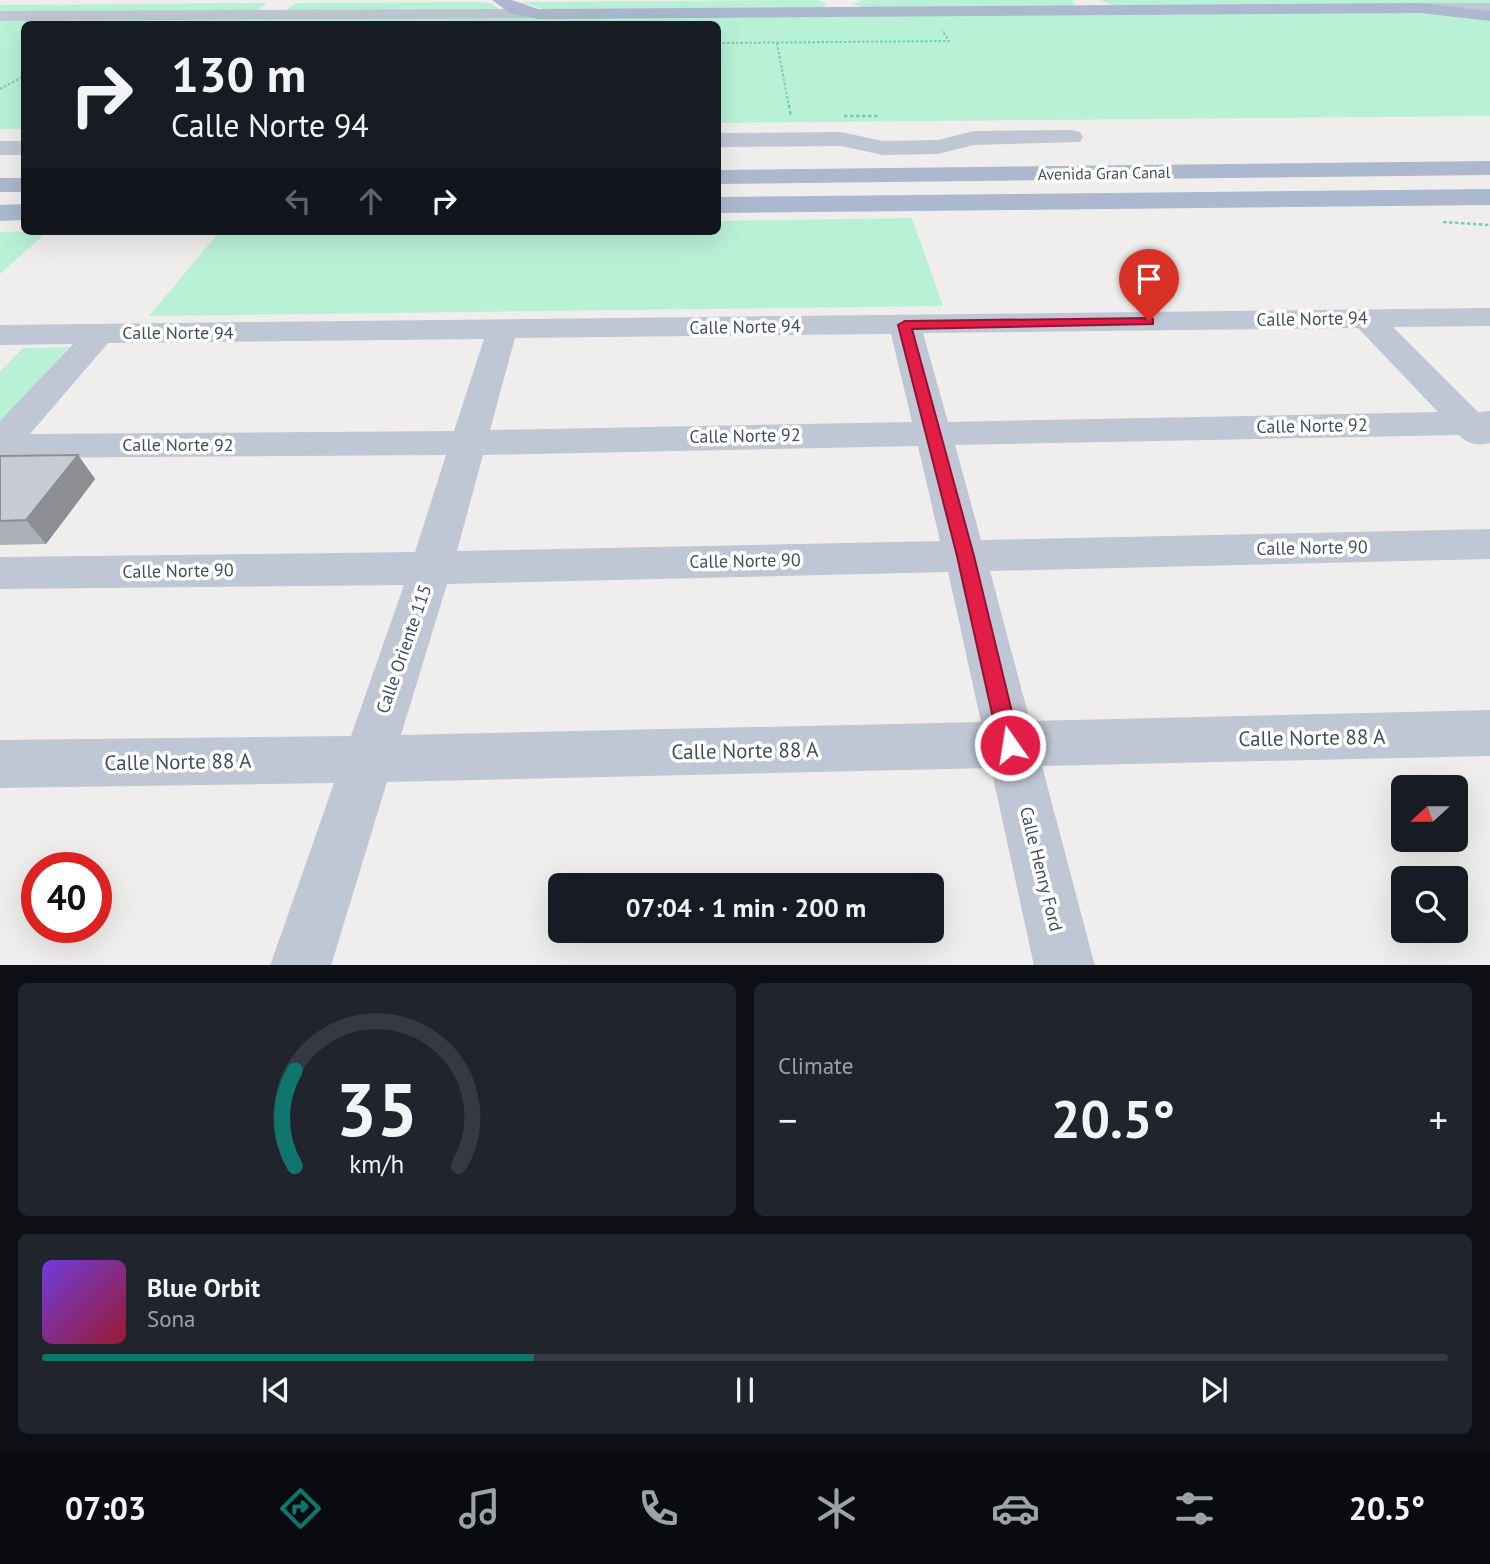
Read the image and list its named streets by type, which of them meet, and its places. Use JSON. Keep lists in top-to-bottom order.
{
  "streets": {
    "main road": ["Avenida Gran Canal"],
    "street": [
      "Calle Norte 94",
      "Calle Norte 92",
      "Calle Norte 90",
      "Calle Oriente 115",
      "Calle Norte 88 A",
      "Calle Henry Ford"
    ]
  },
  "crossings": [
    ["Calle Norte 94", "Calle Oriente 115"],
    ["Calle Norte 94", "Calle Henry Ford"],
    ["Calle Norte 92", "Calle Oriente 115"],
    ["Calle Norte 92", "Calle Henry Ford"],
    ["Calle Norte 90", "Calle Oriente 115"],
    ["Calle Norte 90", "Calle Henry Ford"],
    ["Calle Oriente 115", "Calle Norte 88 A"],
    ["Calle Norte 88 A", "Calle Henry Ford"]
  ],
  "north": "left",
  "page": {
    "turn": ["130 m", "Calle Norte 94"],
    "limit": "40",
    "trip": "07:04 · 1 min · 200 m",
    "tile": "Climate",
    "heat": ["−", "20.5°", "+"],
    "song": ["Blue Orbit", "Sona"],
    "tabs": ["07:03", "20.5°"],
    "gauge": ["35", "km/h"]
  }
}
